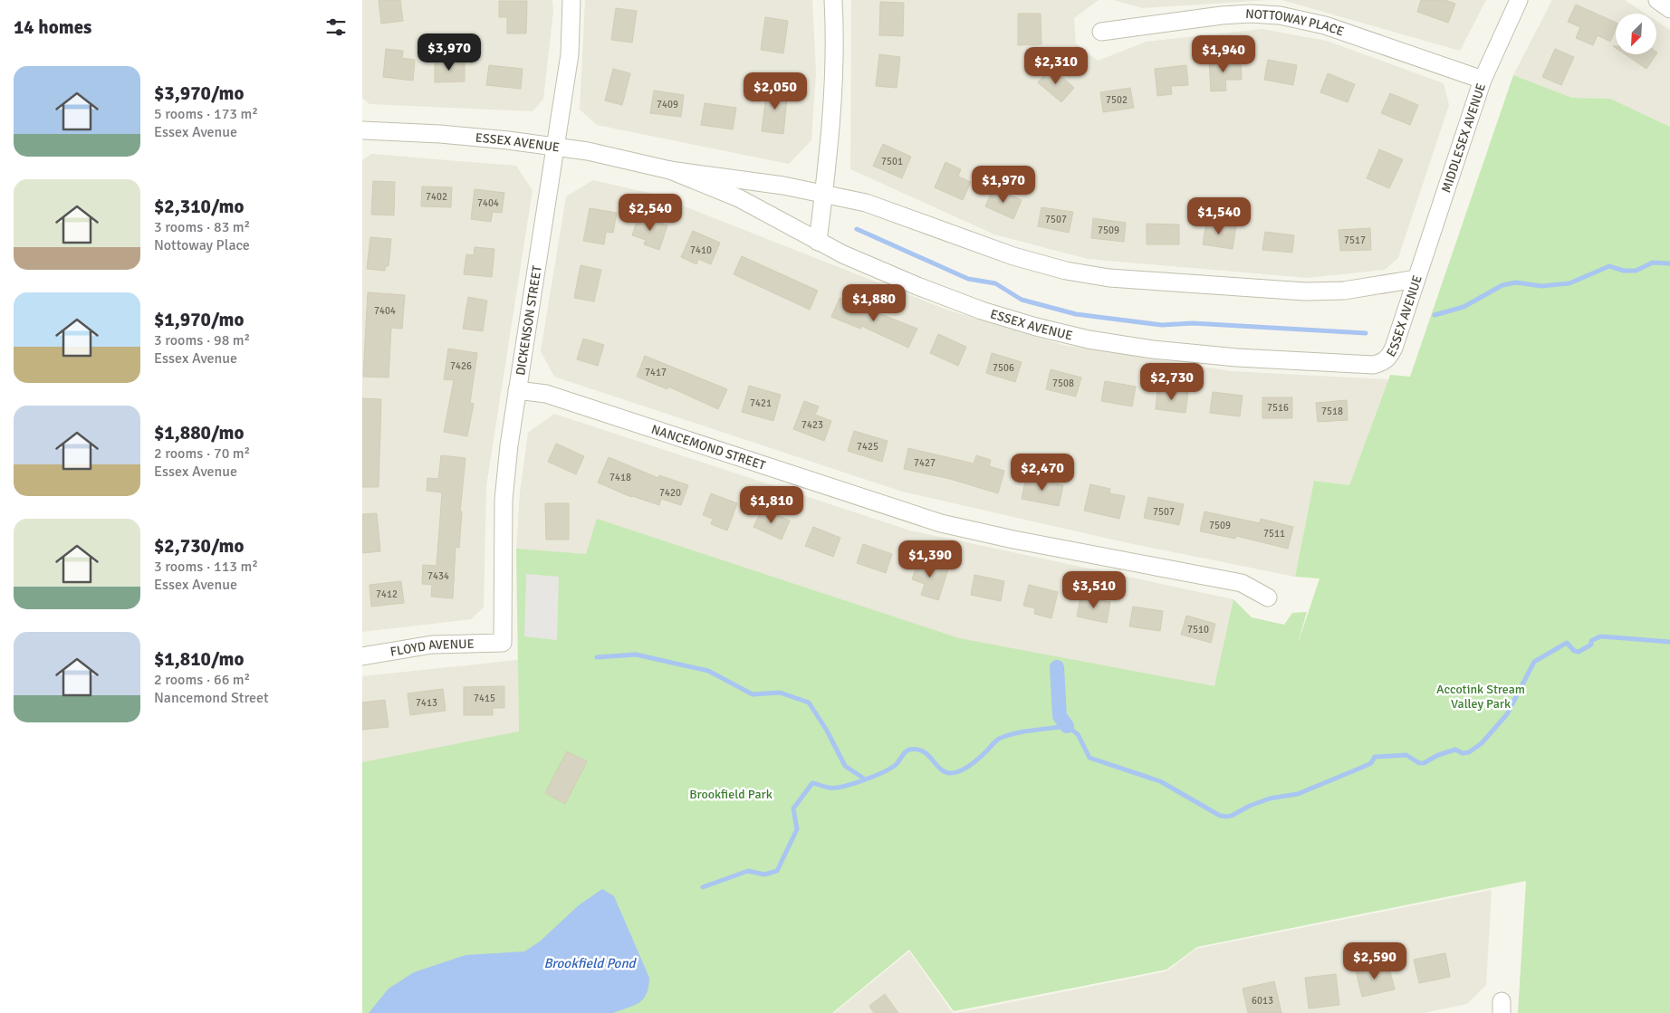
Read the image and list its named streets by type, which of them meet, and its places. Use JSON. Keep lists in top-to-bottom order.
{
  "streets": {
    "street": [
      "NOTTOWAY PLACE",
      "MIDDLESEX AVENUE",
      "ESSEX AVENUE",
      "DICKENSON STREET",
      "NANCEMOND STREET",
      "FLOYD AVENUE"
    ]
  },
  "crossings": [
    ["NOTTOWAY PLACE", "MIDDLESEX AVENUE"],
    ["MIDDLESEX AVENUE", "ESSEX AVENUE"],
    ["ESSEX AVENUE", "DICKENSON STREET"],
    ["DICKENSON STREET", "NANCEMOND STREET"],
    ["DICKENSON STREET", "FLOYD AVENUE"]
  ],
  "water": ["Brookfield Pond"],
  "parks": ["Accotink Stream Valley Park", "Brookfield Park"],
  "house_numbers": [
    "7502",
    "7409",
    "7501",
    "7402",
    "7404",
    "7507",
    "7509",
    "7517",
    "7410",
    "7404",
    "7426",
    "7506",
    "7417",
    "7508",
    "7421",
    "7516",
    "7518",
    "7423",
    "7425",
    "7427",
    "7418",
    "7420",
    "7507",
    "7509",
    "7511",
    "7434",
    "7412",
    "7510",
    "7415",
    "7413",
    "6013"
  ],
  "north": "bottom left",
  "page": {
    "heading": "14 homes",
    "price": [
      "$3,970",
      "$1,940",
      "$2,310",
      "$2,050",
      "$1,970",
      "$2,540",
      "$1,540",
      "$1,880",
      "$2,730",
      "$2,470",
      "$1,810",
      "$1,390",
      "$3,510",
      "$2,590"
    ],
    "list": [
      {
        "name": "$3,970/mo",
        "note": "5 rooms · 173 m² · Essex Avenue"
      },
      {
        "name": "$2,310/mo",
        "note": "3 rooms · 83 m² · Nottoway Place"
      },
      {
        "name": "$1,970/mo",
        "note": "3 rooms · 98 m² · Essex Avenue"
      },
      {
        "name": "$1,880/mo",
        "note": "2 rooms · 70 m² · Essex Avenue"
      },
      {
        "name": "$2,730/mo",
        "note": "3 rooms · 113 m² · Essex Avenue"
      },
      {
        "name": "$1,810/mo",
        "note": "2 rooms · 66 m² · Nancemond Street"
      }
    ]
  }
}
